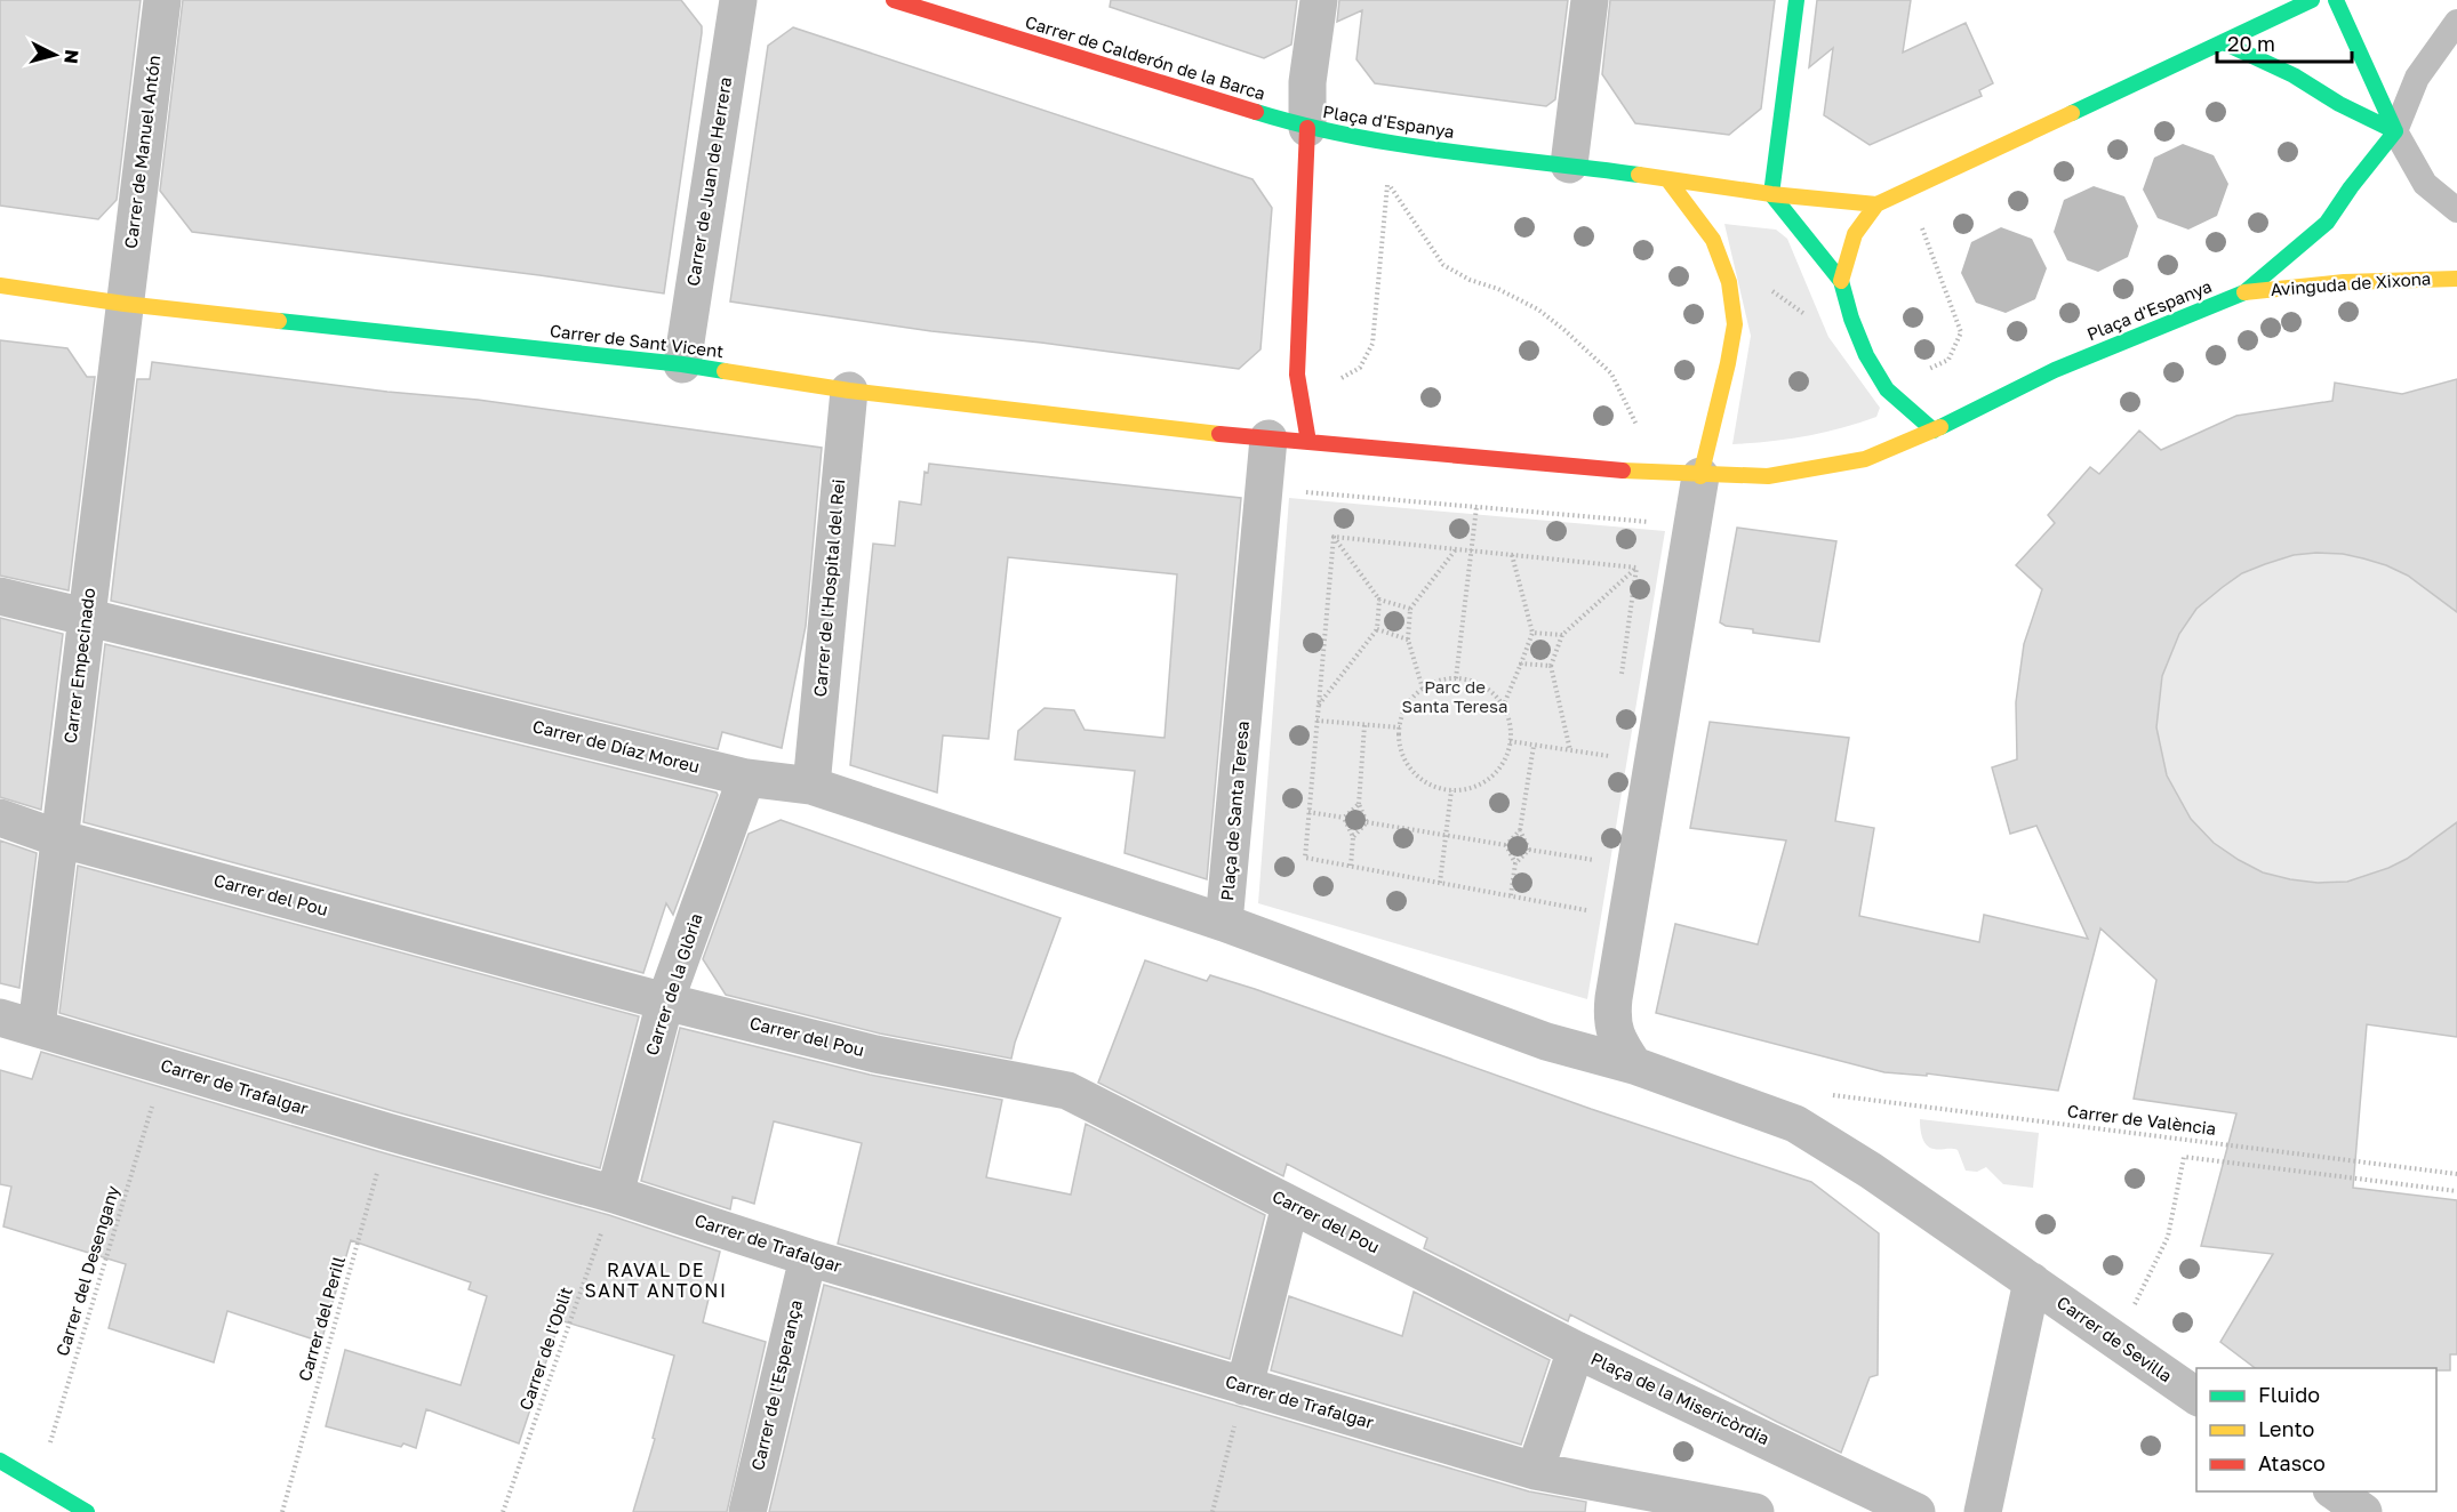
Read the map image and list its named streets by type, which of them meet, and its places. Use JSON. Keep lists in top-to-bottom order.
{
  "streets": {
    "main road": [
      "Carrer de Calderón de la Barca",
      "Plaça d'Espanya",
      "Avinguda de Xixona",
      "Carrer de Sant Vicent"
    ],
    "street": [
      "Carrer de Manuel Antón",
      "Carrer de Juan de Herrera",
      "Carrer de l'Hospital del Rei",
      "Carrer Empecinado",
      "Carrer de Díaz Moreu",
      "Plaça de Santa Teresa",
      "Carrer del Pou",
      "Carrer de la Glòria",
      "Carrer de Trafalgar",
      "Carrer de Sevilla",
      "Carrer de l'Esperança",
      "Plaça de la Misericòrdia"
    ],
    "path": [
      "Carrer de València",
      "Carrer del Desengany",
      "Carrer del Perill",
      "Carrer de l'Oblit"
    ]
  },
  "crossings": [
    ["Carrer de Calderón de la Barca", "Plaça d'Espanya"],
    ["Plaça d'Espanya", "Avinguda de Xixona"],
    ["Plaça d'Espanya", "Carrer de Sant Vicent"],
    ["Plaça d'Espanya", "Plaça de Santa Teresa"],
    ["Carrer de Manuel Antón", "Carrer de Sant Vicent"],
    ["Carrer de Manuel Antón", "Carrer Empecinado"],
    ["Carrer de Juan de Herrera", "Carrer de Sant Vicent"],
    ["Carrer de Sant Vicent", "Carrer de l'Hospital del Rei"],
    ["Carrer de Sant Vicent", "Carrer Empecinado"],
    ["Carrer de Sant Vicent", "Plaça de Santa Teresa"],
    ["Carrer de l'Hospital del Rei", "Carrer de Díaz Moreu"],
    ["Carrer Empecinado", "Carrer de Díaz Moreu"],
    ["Carrer Empecinado", "Carrer del Pou"],
    ["Carrer Empecinado", "Carrer de Trafalgar"],
    ["Carrer de Díaz Moreu", "Plaça de Santa Teresa"],
    ["Carrer de Díaz Moreu", "Carrer de la Glòria"],
    ["Plaça de Santa Teresa", "Carrer de Sevilla"],
    ["Carrer del Pou", "Carrer de la Glòria"],
    ["Carrer del Pou", "Plaça de la Misericòrdia"],
    ["Carrer de la Glòria", "Carrer de Trafalgar"],
    ["Carrer de la Glòria", "Carrer de l'Oblit"],
    ["Carrer de Trafalgar", "Carrer del Desengany"],
    ["Carrer de Trafalgar", "Carrer del Perill"],
    ["Carrer de Trafalgar", "Carrer de l'Oblit"],
    ["Carrer de Trafalgar", "Carrer de l'Esperança"],
    ["Carrer de Trafalgar", "Plaça de la Misericòrdia"]
  ],
  "districts": ["RAVAL DE SANT ANTONI"],
  "parks": ["Parc de Santa Teresa"],
  "legend": ["Fluido", "Lento", "Atasco"],
  "scale_bar": "20 m",
  "north": "right"
}
